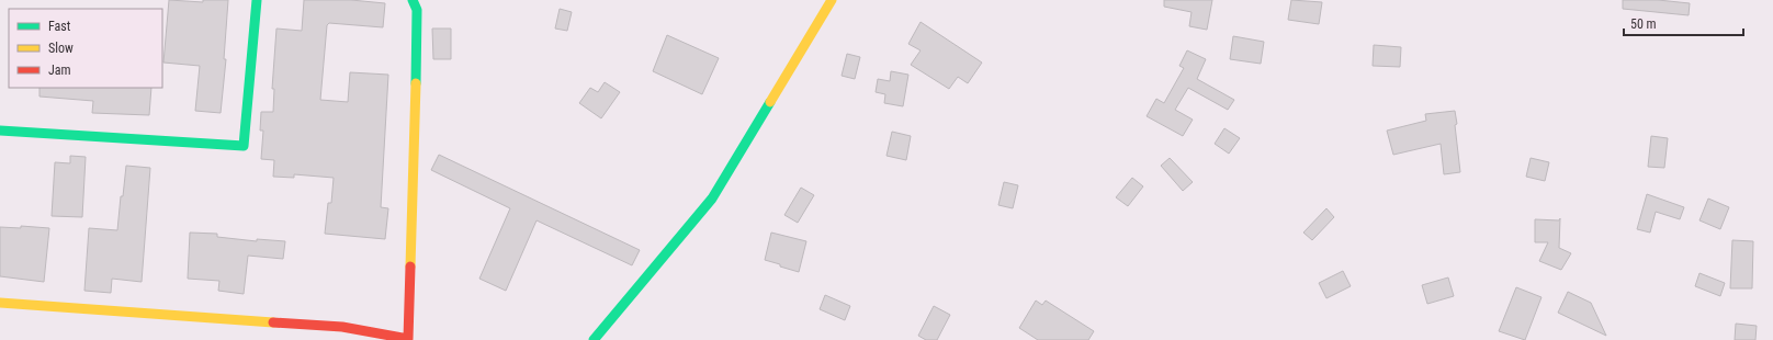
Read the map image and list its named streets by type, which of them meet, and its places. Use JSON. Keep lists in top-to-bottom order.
{
  "legend": ["Fast", "Slow", "Jam"],
  "scale_bar": "50 m"
}
